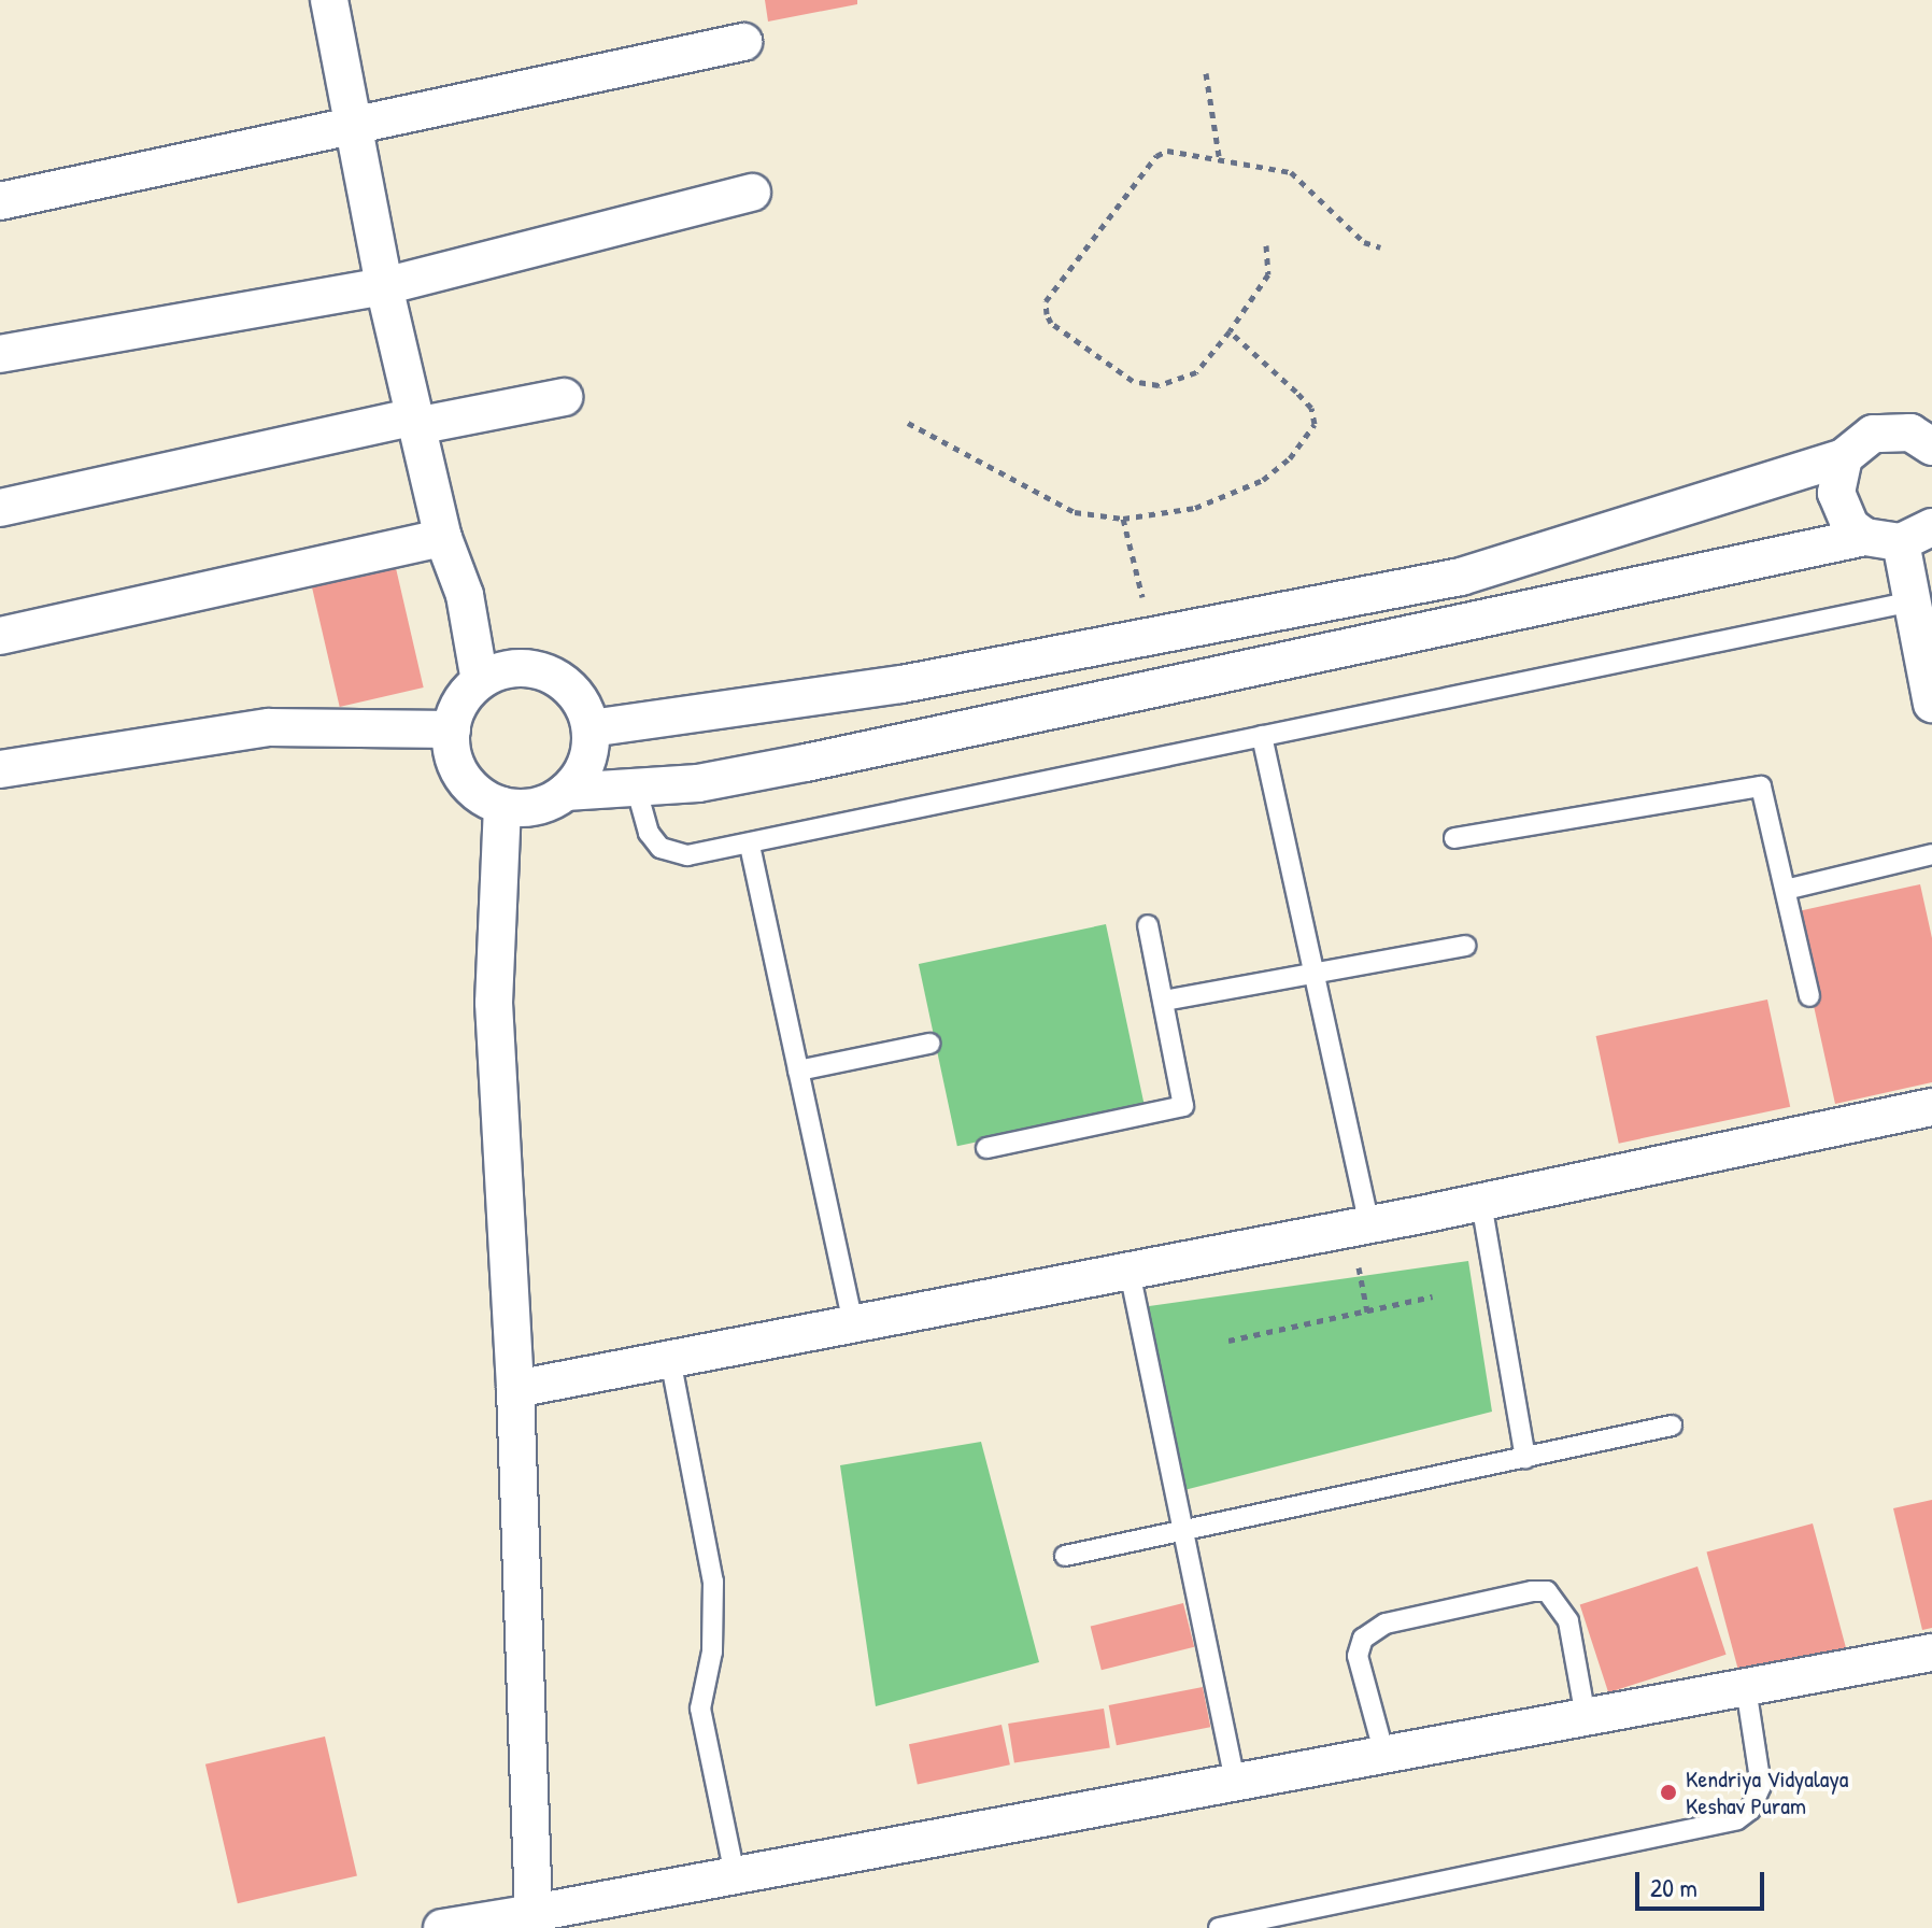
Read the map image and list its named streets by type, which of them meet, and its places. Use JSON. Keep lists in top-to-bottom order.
{
  "places": ["Kendriya Vidyalaya Keshav Puram"],
  "scale_bar": "20 m"
}
